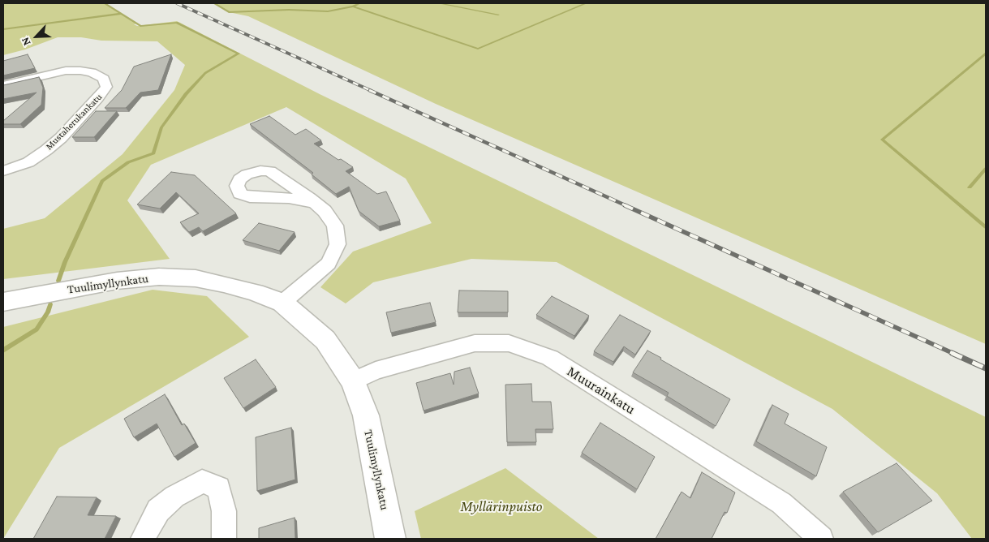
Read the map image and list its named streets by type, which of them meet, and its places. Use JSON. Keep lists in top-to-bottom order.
{
  "streets": {
    "street": ["Mustaherukankatu", "Tuulimyllynkatu", "Muurainkatu"]
  },
  "crossings": [
    ["Tuulimyllynkatu", "Muurainkatu"]
  ],
  "parks": ["Myllärinpuisto"],
  "north": "bottom left"
}
